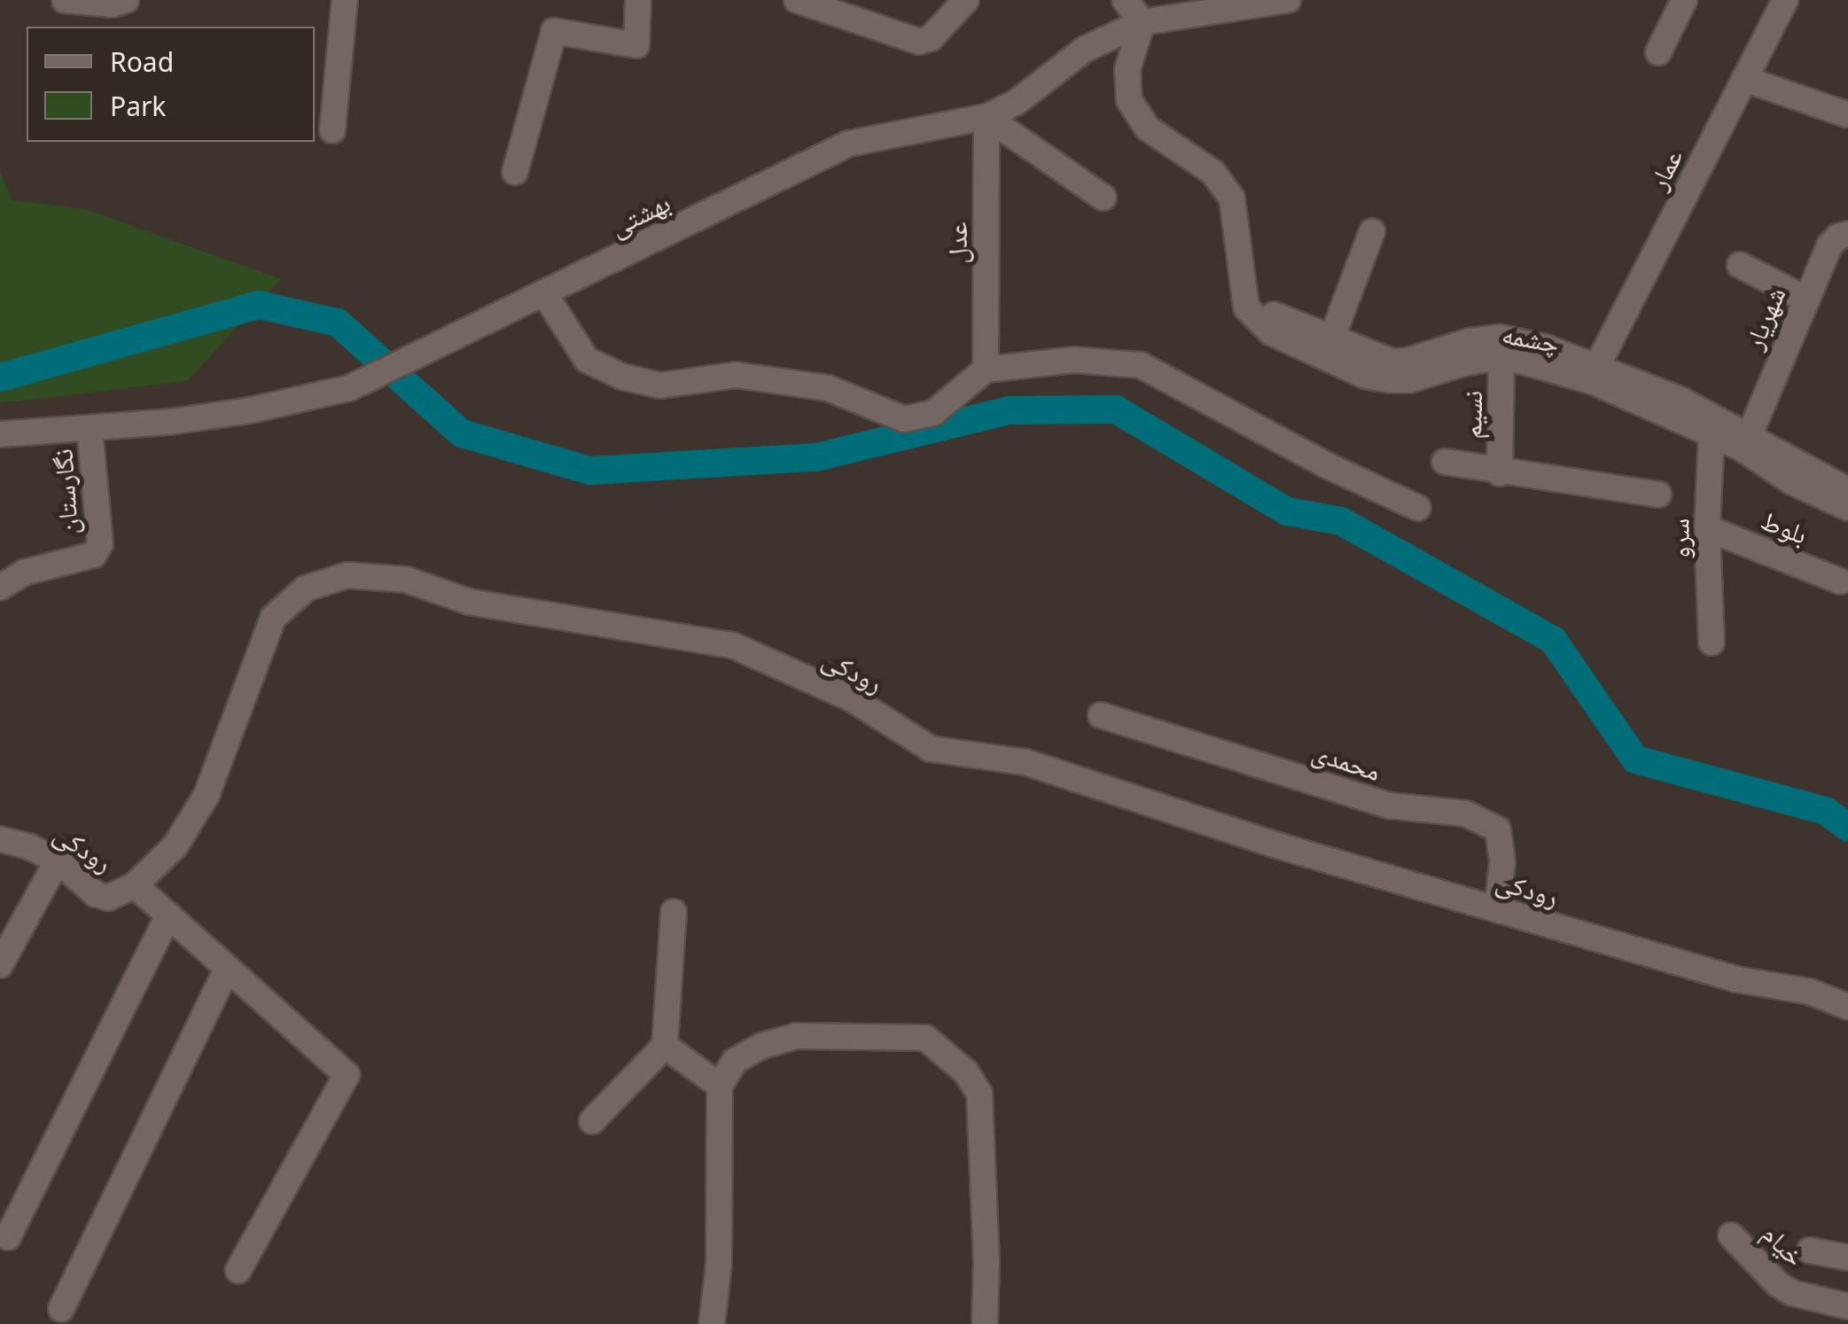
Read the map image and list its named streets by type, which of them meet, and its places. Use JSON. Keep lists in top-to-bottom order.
{
  "streets": {
    "street": [
      "عمار",
      "بهشتی",
      "عدل",
      "شهریار",
      "چشمه",
      "نسیم",
      "نگارستان",
      "بلوط",
      "سرو",
      "رودکی",
      "محمدی",
      "خیام"
    ]
  },
  "crossings": [
    ["عمار", "چشمه"],
    ["بهشتی", "عدل"],
    ["بهشتی", "چشمه"],
    ["بهشتی", "نگارستان"],
    ["شهریار", "چشمه"],
    ["چشمه", "نسیم"],
    ["چشمه", "سرو"],
    ["بلوط", "سرو"],
    ["رودکی", "محمدی"]
  ],
  "legend": ["Road", "Park"]
}
